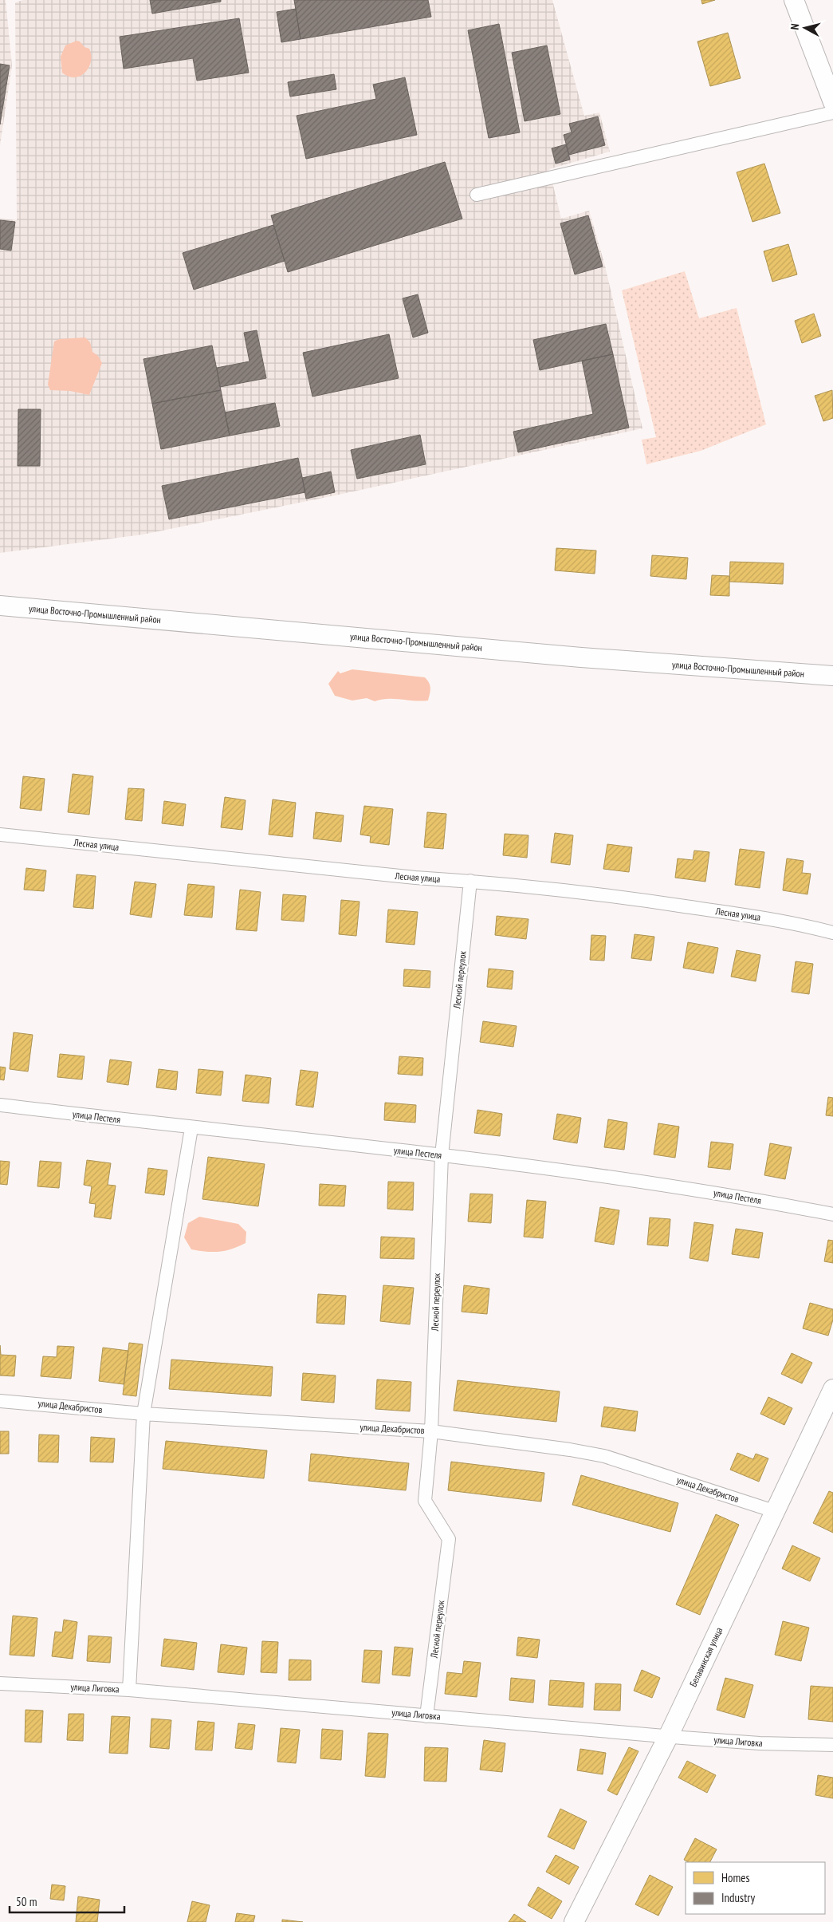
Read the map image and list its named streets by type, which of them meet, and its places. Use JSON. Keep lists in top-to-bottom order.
{
  "streets": {
    "street": [
      "улица Восточно-Промышленный район",
      "Лесная улица",
      "Лесной переулок",
      "улица Пестеля",
      "улица Декабристов",
      "Белавинская улица",
      "улица Лиговка"
    ]
  },
  "crossings": [
    ["Лесная улица", "Лесной переулок"],
    ["Лесной переулок", "улица Пестеля"],
    ["Лесной переулок", "улица Декабристов"],
    ["Лесной переулок", "улица Лиговка"],
    ["улица Декабристов", "Белавинская улица"],
    ["Белавинская улица", "улица Лиговка"]
  ],
  "legend": ["Homes", "Industry"],
  "scale_bar": "50 m",
  "north": "left"
}
